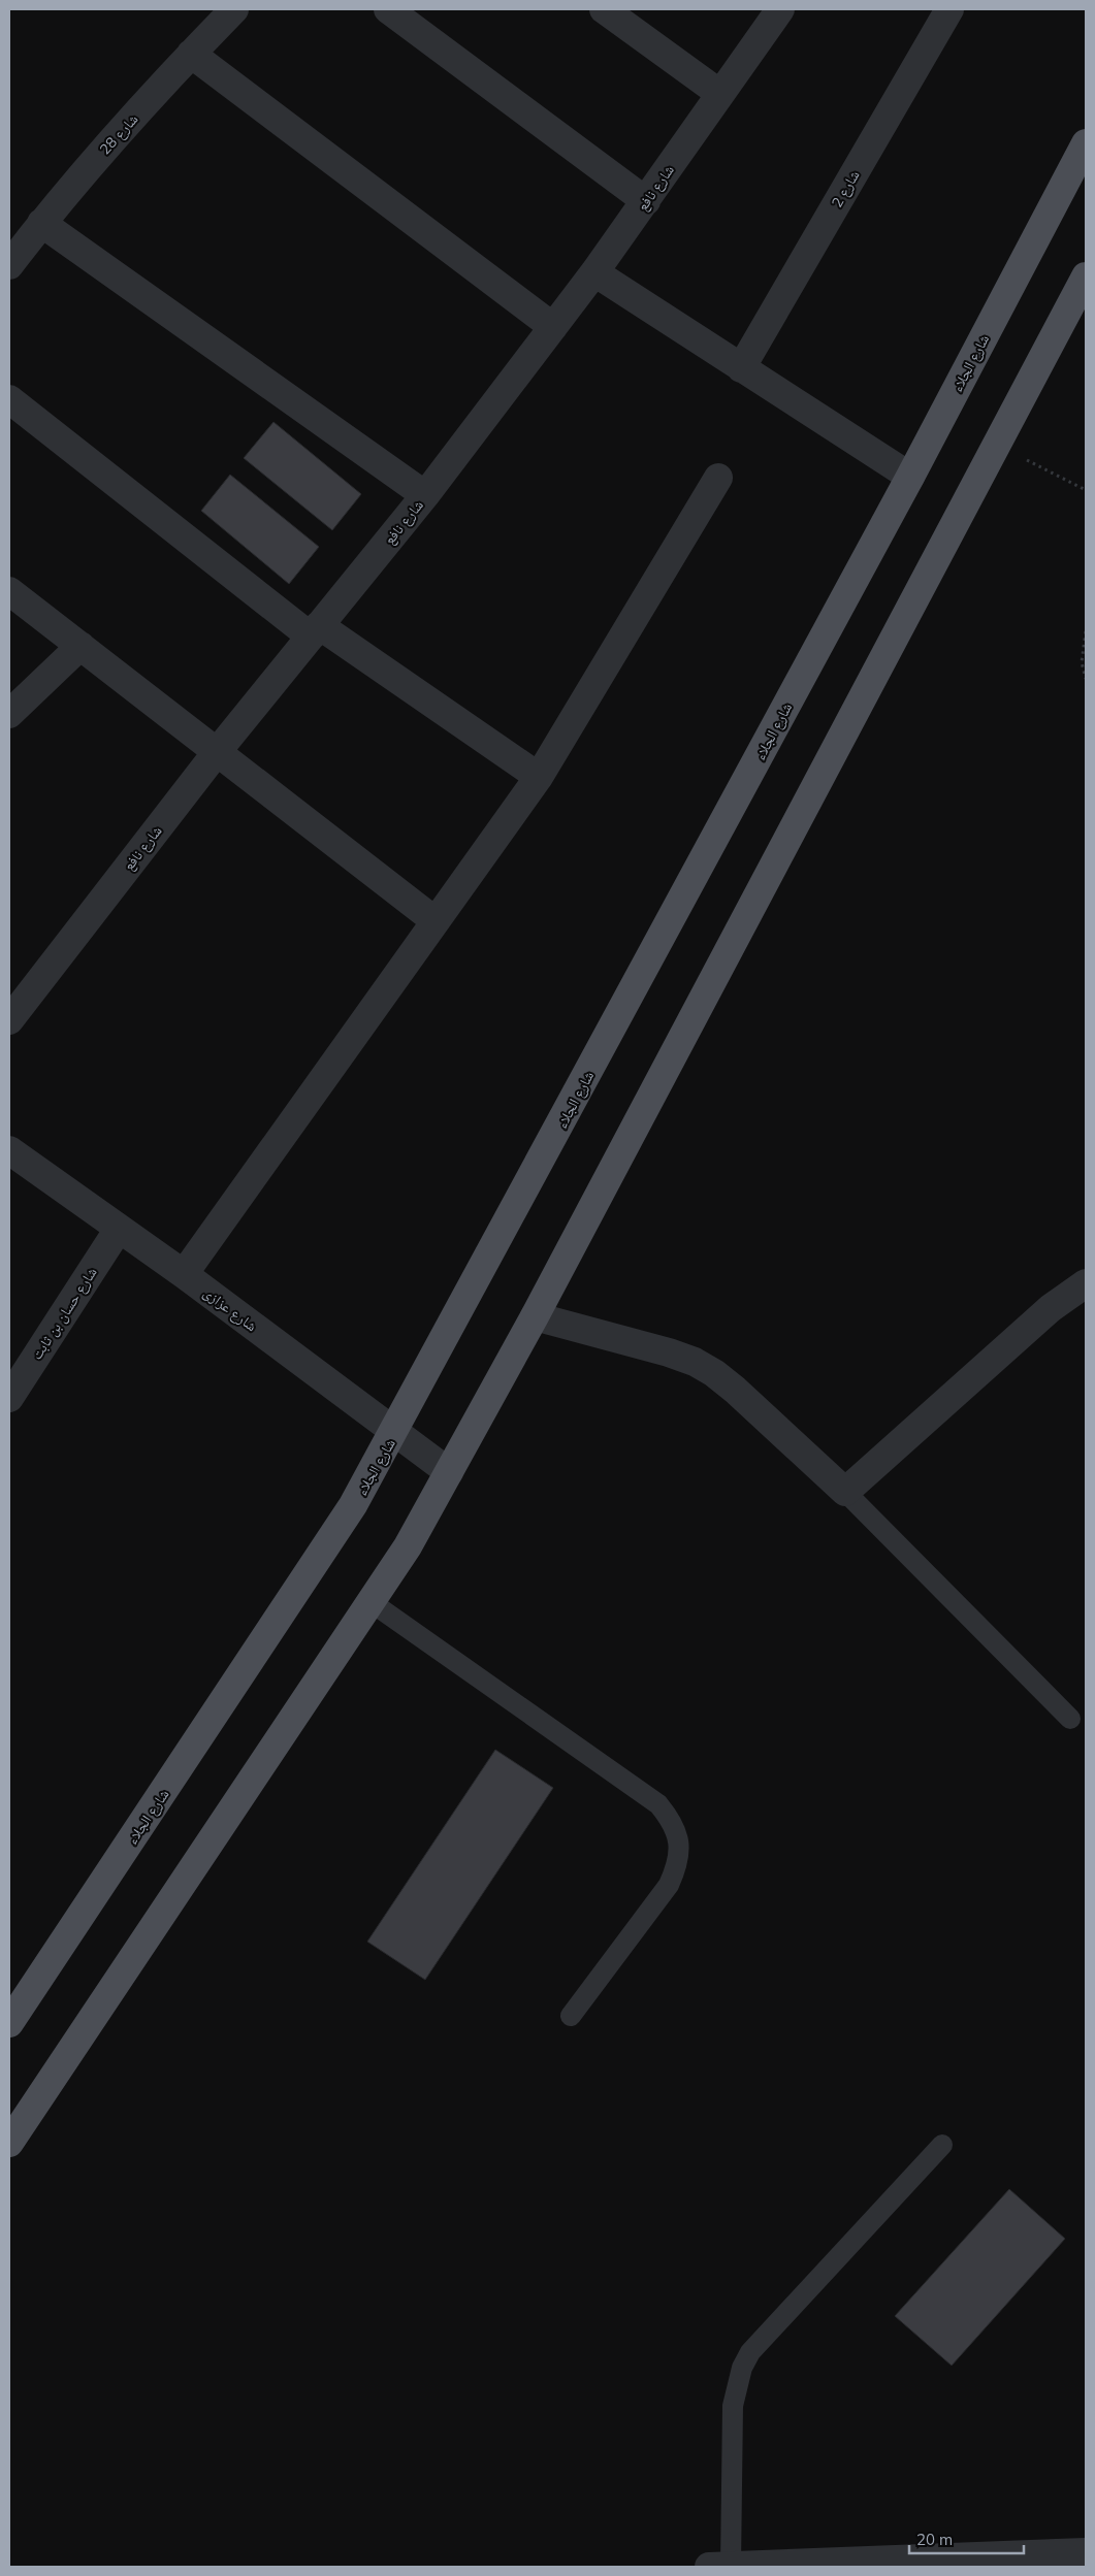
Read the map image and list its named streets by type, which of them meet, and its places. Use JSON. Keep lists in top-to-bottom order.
{
  "streets": {
    "main road": ["شارع الجلاء"],
    "street": [
      "شارع 28",
      "شارع نافع",
      "شارع 2",
      "شارع عزازى",
      "شارع حسان بن ثابت"
    ]
  },
  "crossings": [
    ["شارع الجلاء", "شارع عزازى"],
    ["شارع عزازى", "شارع حسان بن ثابت"]
  ],
  "scale_bar": "20 m"
}
